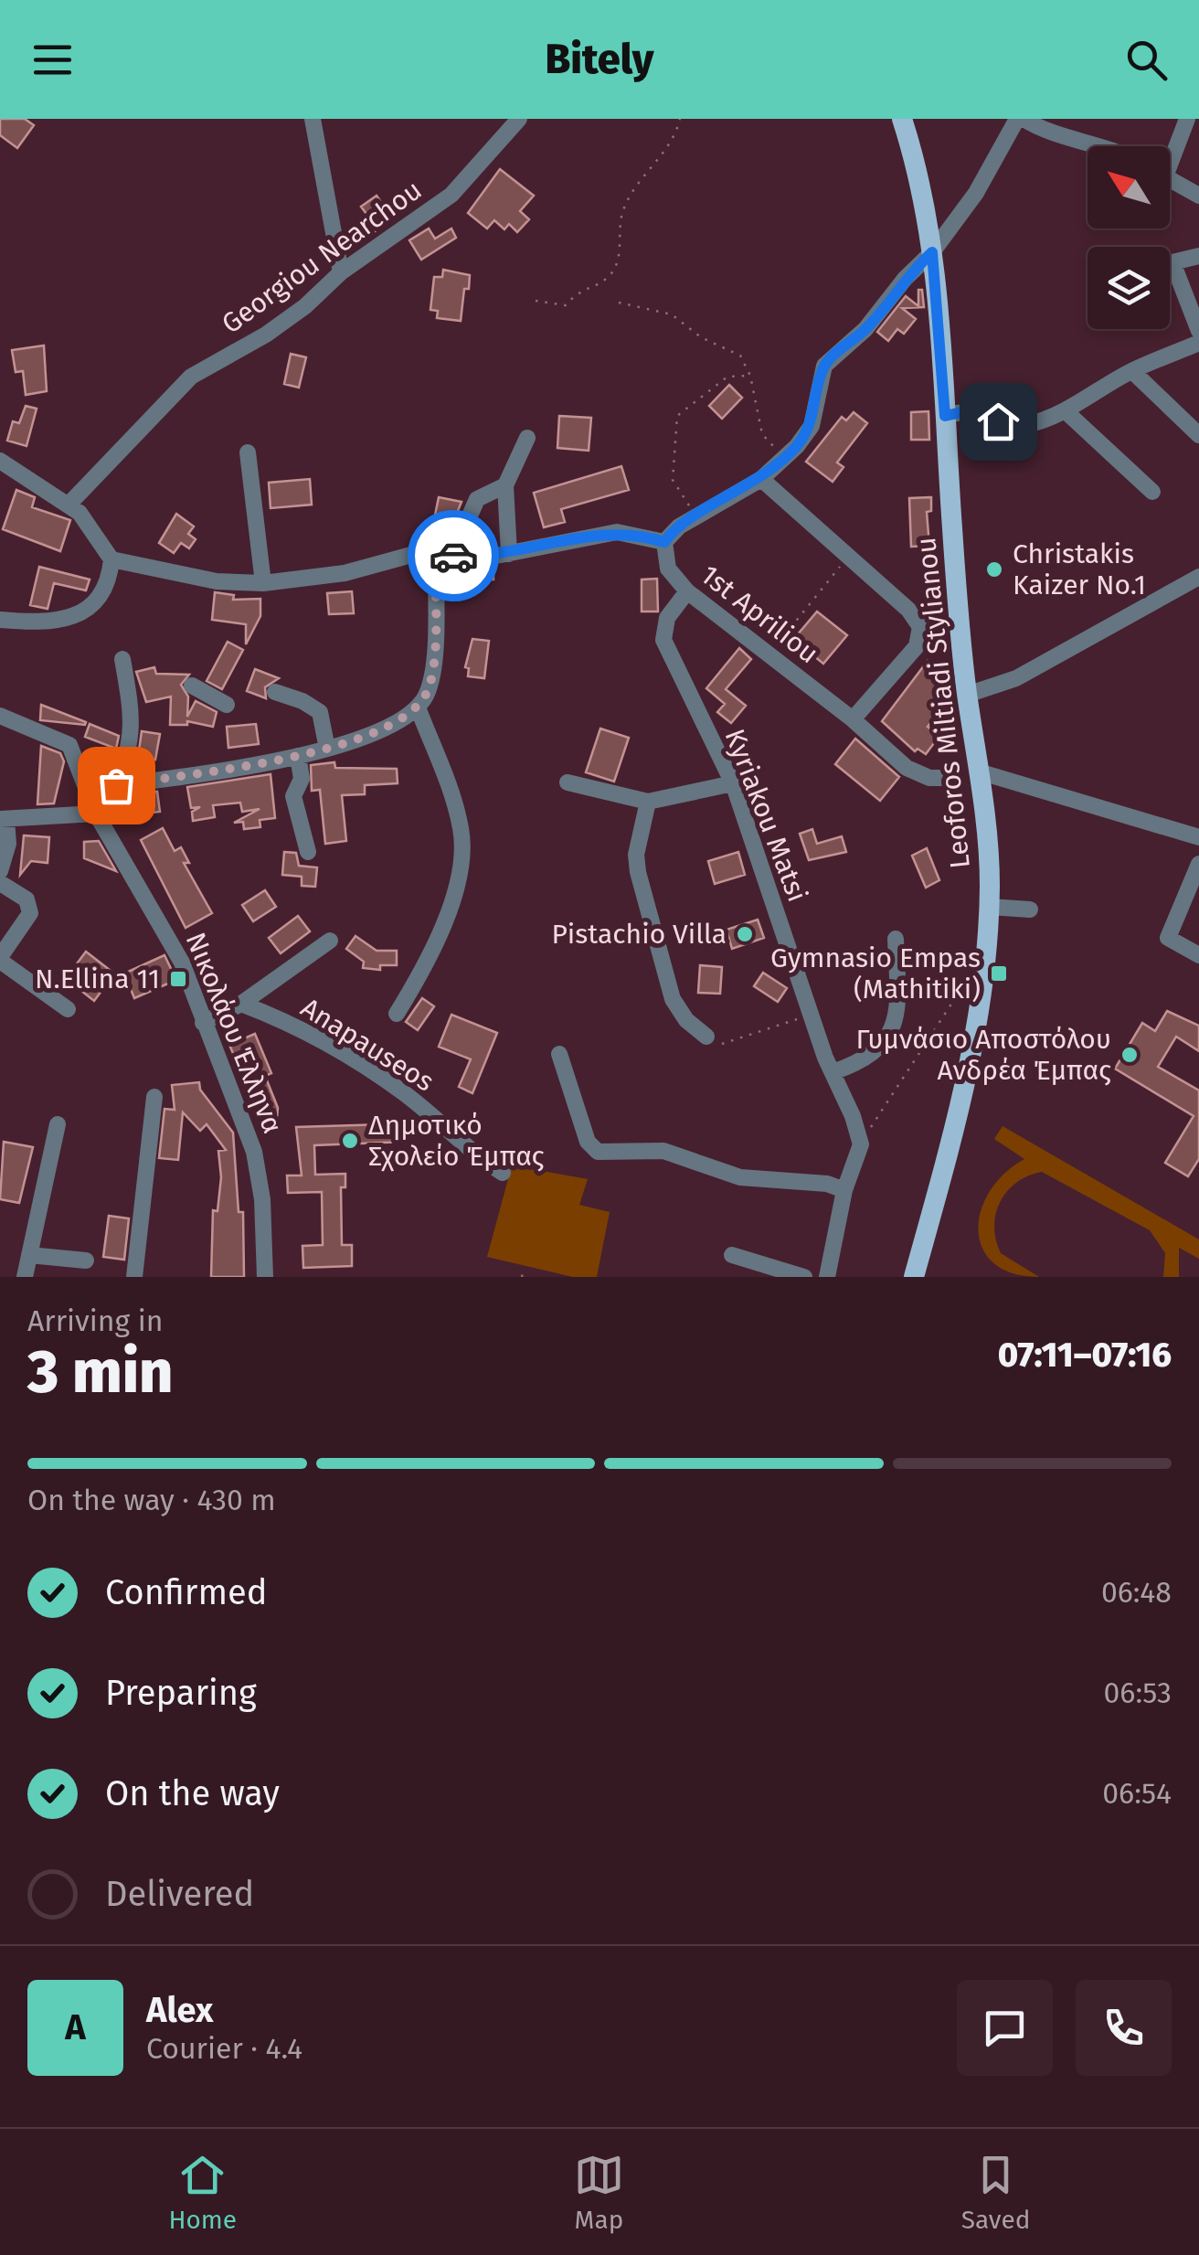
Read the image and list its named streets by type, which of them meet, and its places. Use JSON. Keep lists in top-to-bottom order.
{
  "streets": {
    "main road": ["Leoforos Miltiadi Stylianou"],
    "street": [
      "Georgiou Nearchou",
      "1st Apriliou",
      "Kyriakou Matsi",
      "Νικολάου Έλληνα",
      "Anapauseos"
    ]
  },
  "crossings": [
    ["1st Apriliou", "Kyriakou Matsi"]
  ],
  "places": {
    "other": [
      "Christakis Kaizer No.1",
      "Pistachio Villa",
      "Γυμνάσιο Αποστόλου Ανδρέα Έμπας",
      "Δημοτικό Σχολείο Έμπας"
    ],
    "transit": ["Gymnasio Empas (Mathitiki)", "N.Ellina 11"]
  },
  "north": "top left",
  "page": {
    "header": "Bitely",
    "heading": ["3 min", "Arriving in", "07:11–07:16"],
    "panel": ["Alex", "Courier · 4.4"],
    "bar": "On the way · 430 m",
    "list": [
      ["Confirmed", "06:48"],
      ["Preparing", "06:53"],
      ["On the way", "06:54"],
      "Delivered"
    ],
    "round": "A",
    "tabs": ["Home", "Map", "Saved"]
  }
}
